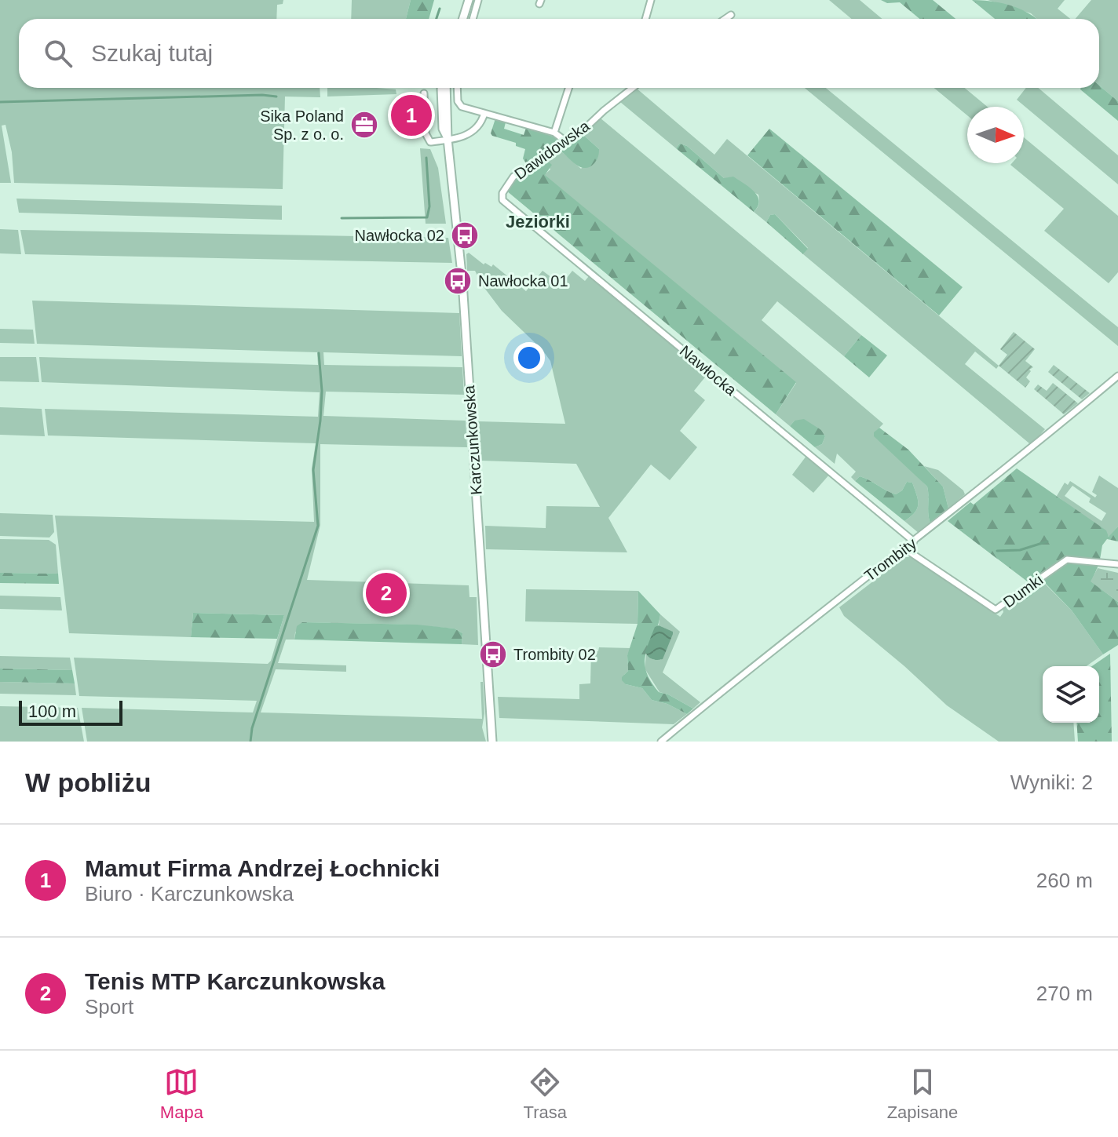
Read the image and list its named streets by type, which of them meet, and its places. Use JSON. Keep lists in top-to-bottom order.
{
  "streets": {
    "street": [
      "Dawidowska",
      "Nawłocka",
      "Karczunkowska",
      "Trombity",
      "Dumki"
    ]
  },
  "crossings": [
    ["Dawidowska", "Nawłocka"],
    ["Nawłocka", "Trombity"],
    ["Trombity", "Dumki"]
  ],
  "districts": ["Jeziorki"],
  "places": {
    "office": ["Sika Poland Sp. z o. o."],
    "bus stop": ["Nawłocka 02", "Nawłocka 01", "Trombity 02"]
  },
  "scale_bar": "100 m",
  "north": "right",
  "page": {
    "search": "Szukaj tutaj",
    "pins": ["1", "2"],
    "scale": "100 m",
    "heading": ["W pobliżu", "Wyniki: 2"],
    "list": [
      {
        "mark": "1",
        "name": "Mamut Firma Andrzej Łochnicki",
        "note": "Biuro · Karczunkowska",
        "value": "260 m"
      },
      {
        "mark": "2",
        "name": "Tenis MTP Karczunkowska",
        "note": "Sport",
        "value": "270 m"
      }
    ],
    "nav": ["Mapa", "Trasa", "Zapisane"]
  }
}
